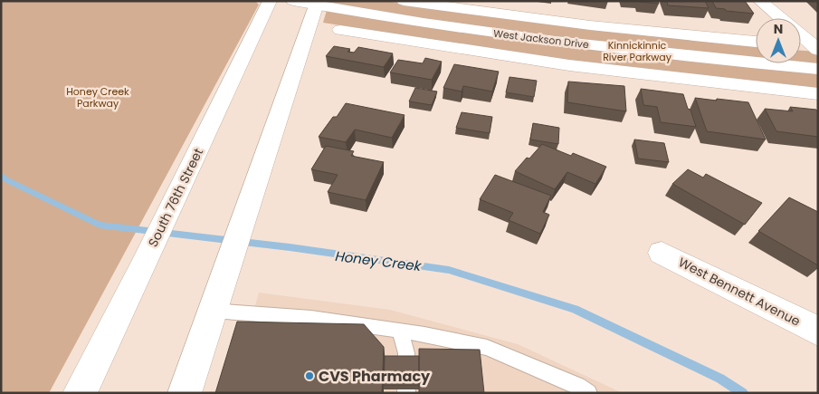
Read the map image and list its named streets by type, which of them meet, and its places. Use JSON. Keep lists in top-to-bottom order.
{
  "streets": {
    "street": ["West Jackson Drive", "South 76th Street", "West Bennett Avenue"]
  },
  "water": ["Honey Creek"],
  "parks": ["Kinnickinnic River Parkway", "Honey Creek Parkway"],
  "places": ["CVS Pharmacy"],
  "north": "top"
}
